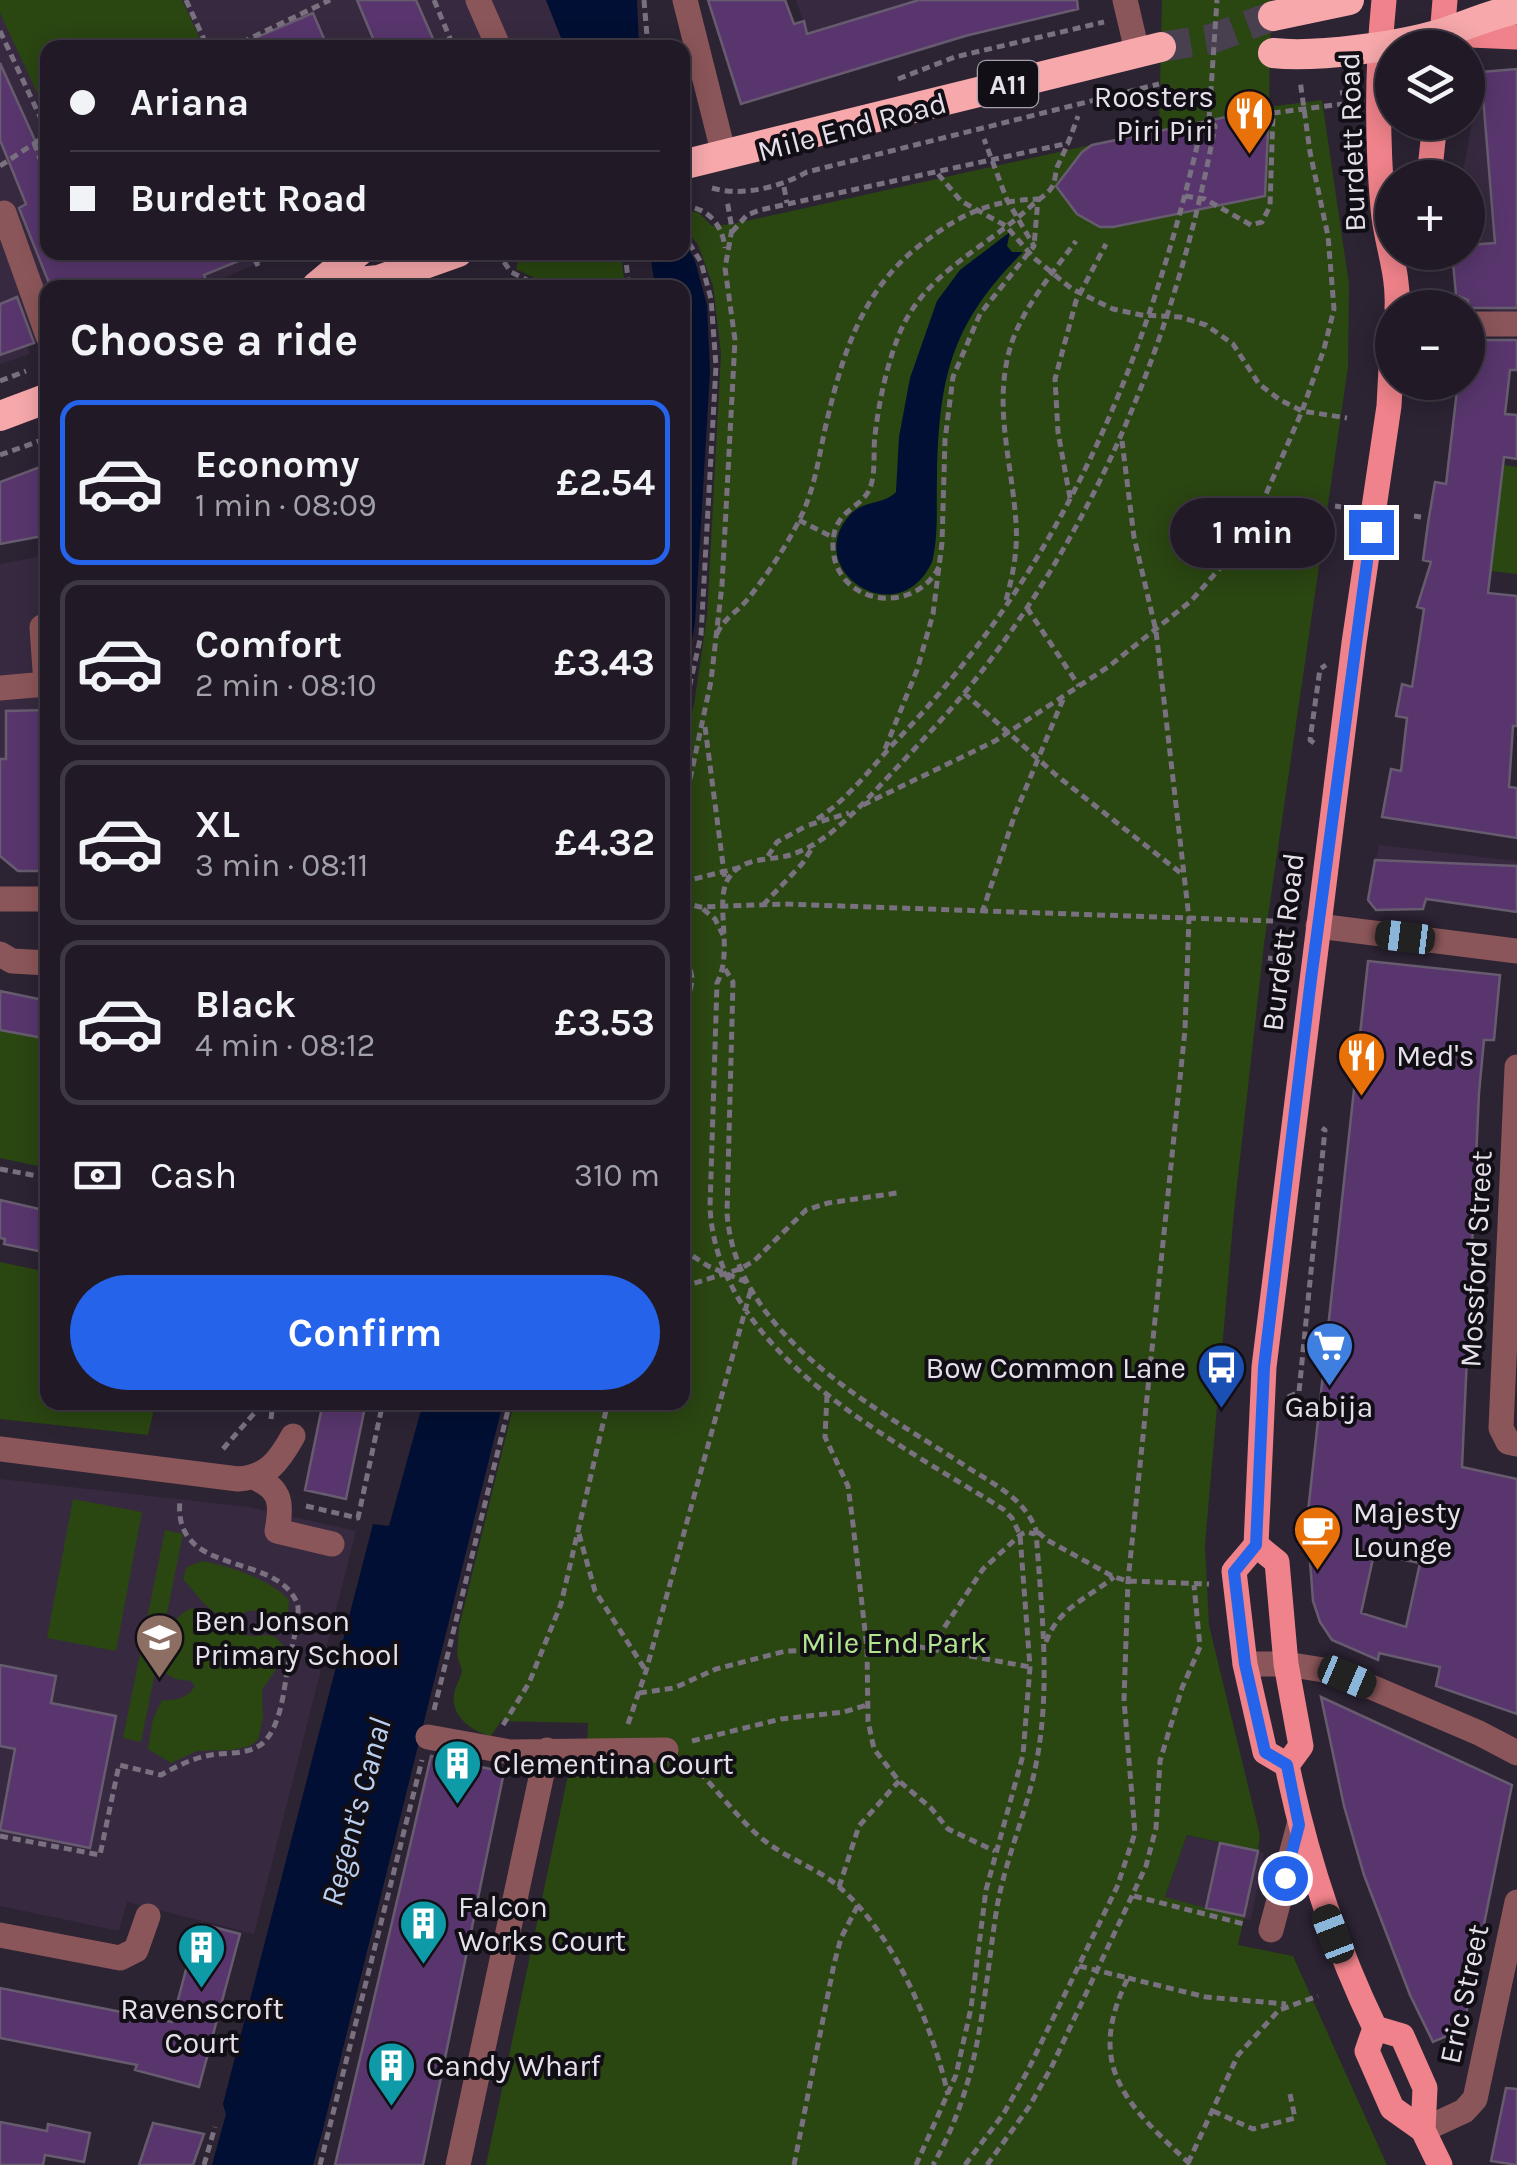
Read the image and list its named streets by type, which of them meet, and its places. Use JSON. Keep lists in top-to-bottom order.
{
  "streets": {
    "highway": ["A11", "Mile End Road"],
    "main road": ["Burdett Road"],
    "street": ["Mossford Street", "Eric Street"]
  },
  "crossings": [
    ["Burdett Road", "Eric Street"]
  ],
  "water": ["Regent's Canal"],
  "parks": ["Mile End Park"],
  "places": {
    "restaurant": ["Roosters Piri Piri", "Med's"],
    "supermarket": ["Gabija"],
    "bus stop": ["Bow Common Lane"],
    "cafe": ["Majesty Lounge"],
    "school or university": ["Ben Jonson Primary School"],
    "building": [
      "Clementina Court",
      "Falcon Works Court",
      "Ravenscroft Court",
      "Candy Wharf"
    ]
  },
  "page": {
    "map_buttons": ["+", "−"],
    "banner": ["Ariana", "Burdett Road"],
    "heading": "Choose a ride",
    "list": [
      {
        "name": "Economy",
        "note": "1 min · 08:09",
        "value": "£2.54"
      },
      {
        "name": "Comfort",
        "note": "2 min · 08:10",
        "value": "£3.43"
      },
      {
        "name": "XL",
        "note": "3 min · 08:11",
        "value": "£4.32"
      },
      {
        "name": "Black",
        "note": "4 min · 08:12",
        "value": "£3.53"
      }
    ],
    "bubble": "1 min",
    "pay": ["Cash", "310 m"],
    "buttons": "Confirm"
  }
}
